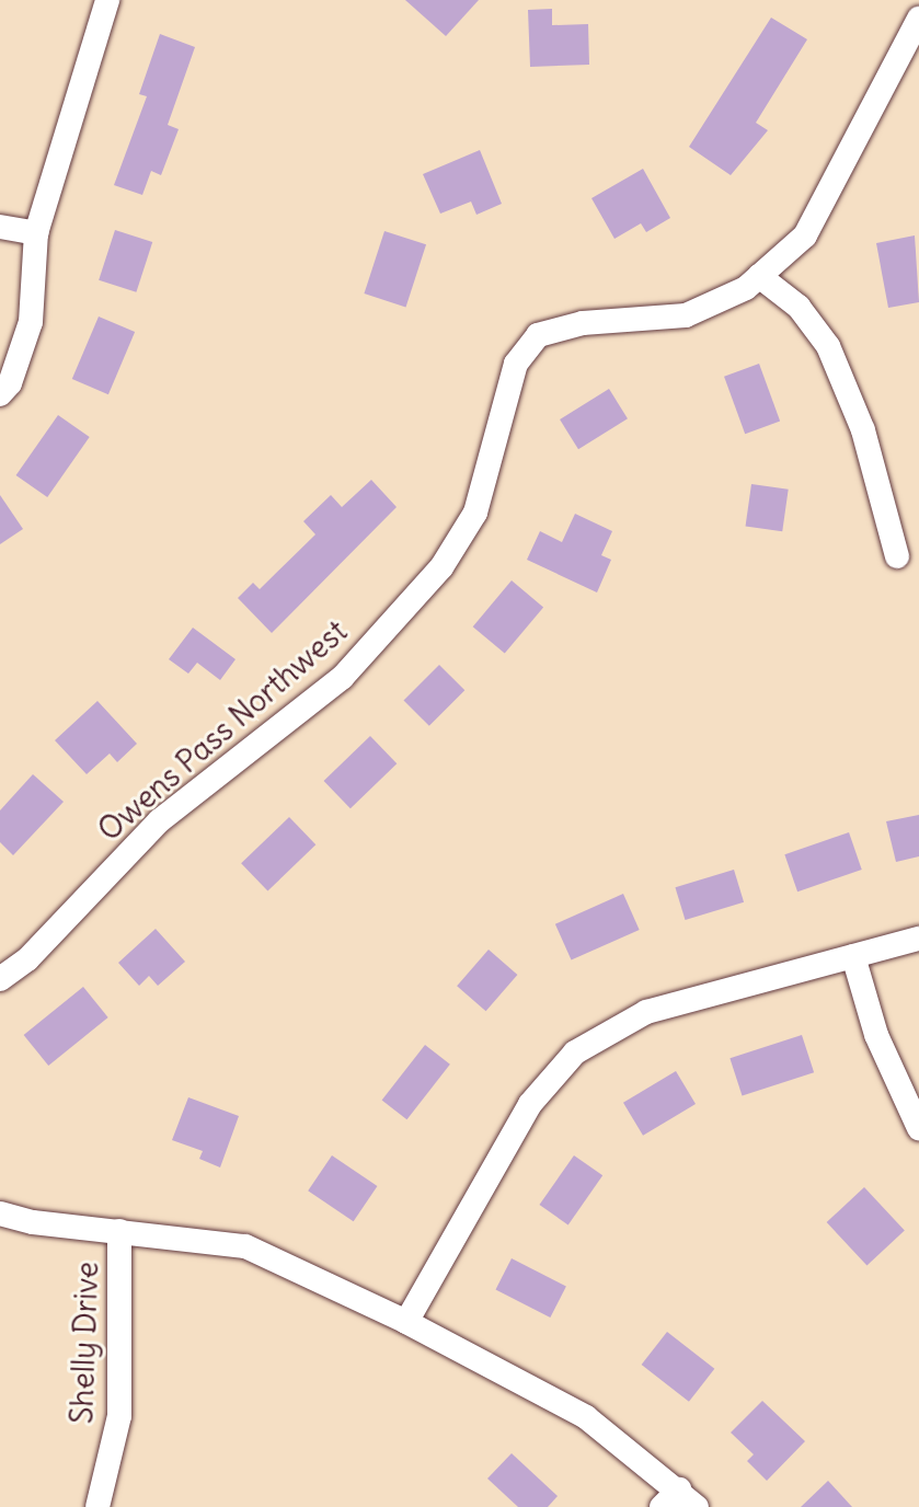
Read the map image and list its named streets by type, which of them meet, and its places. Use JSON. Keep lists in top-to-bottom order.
{
  "streets": {
    "street": ["Owens Pass Northwest", "Shelly Drive"]
  }
}
